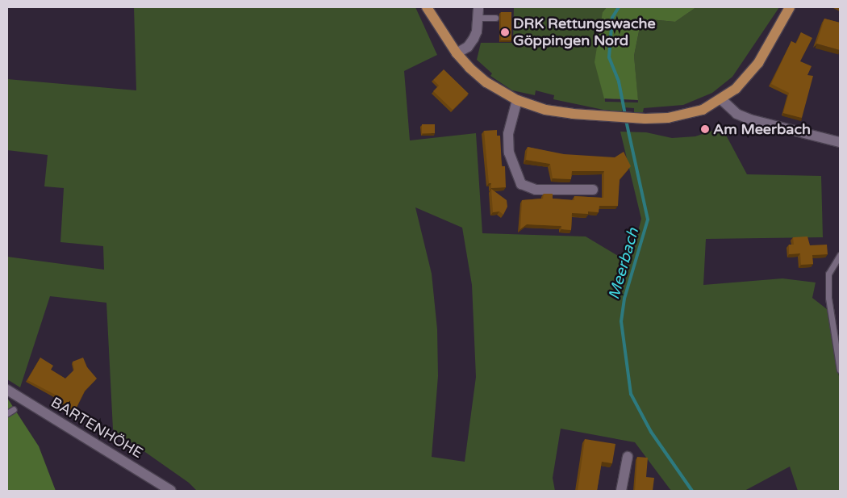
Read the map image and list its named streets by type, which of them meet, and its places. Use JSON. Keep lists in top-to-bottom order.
{
  "streets": {
    "street": ["BARTENHÖHE"]
  },
  "water": ["Meerbach"],
  "places": ["DRK Rettungswache Göppingen Nord", "Am Meerbach"]
}
